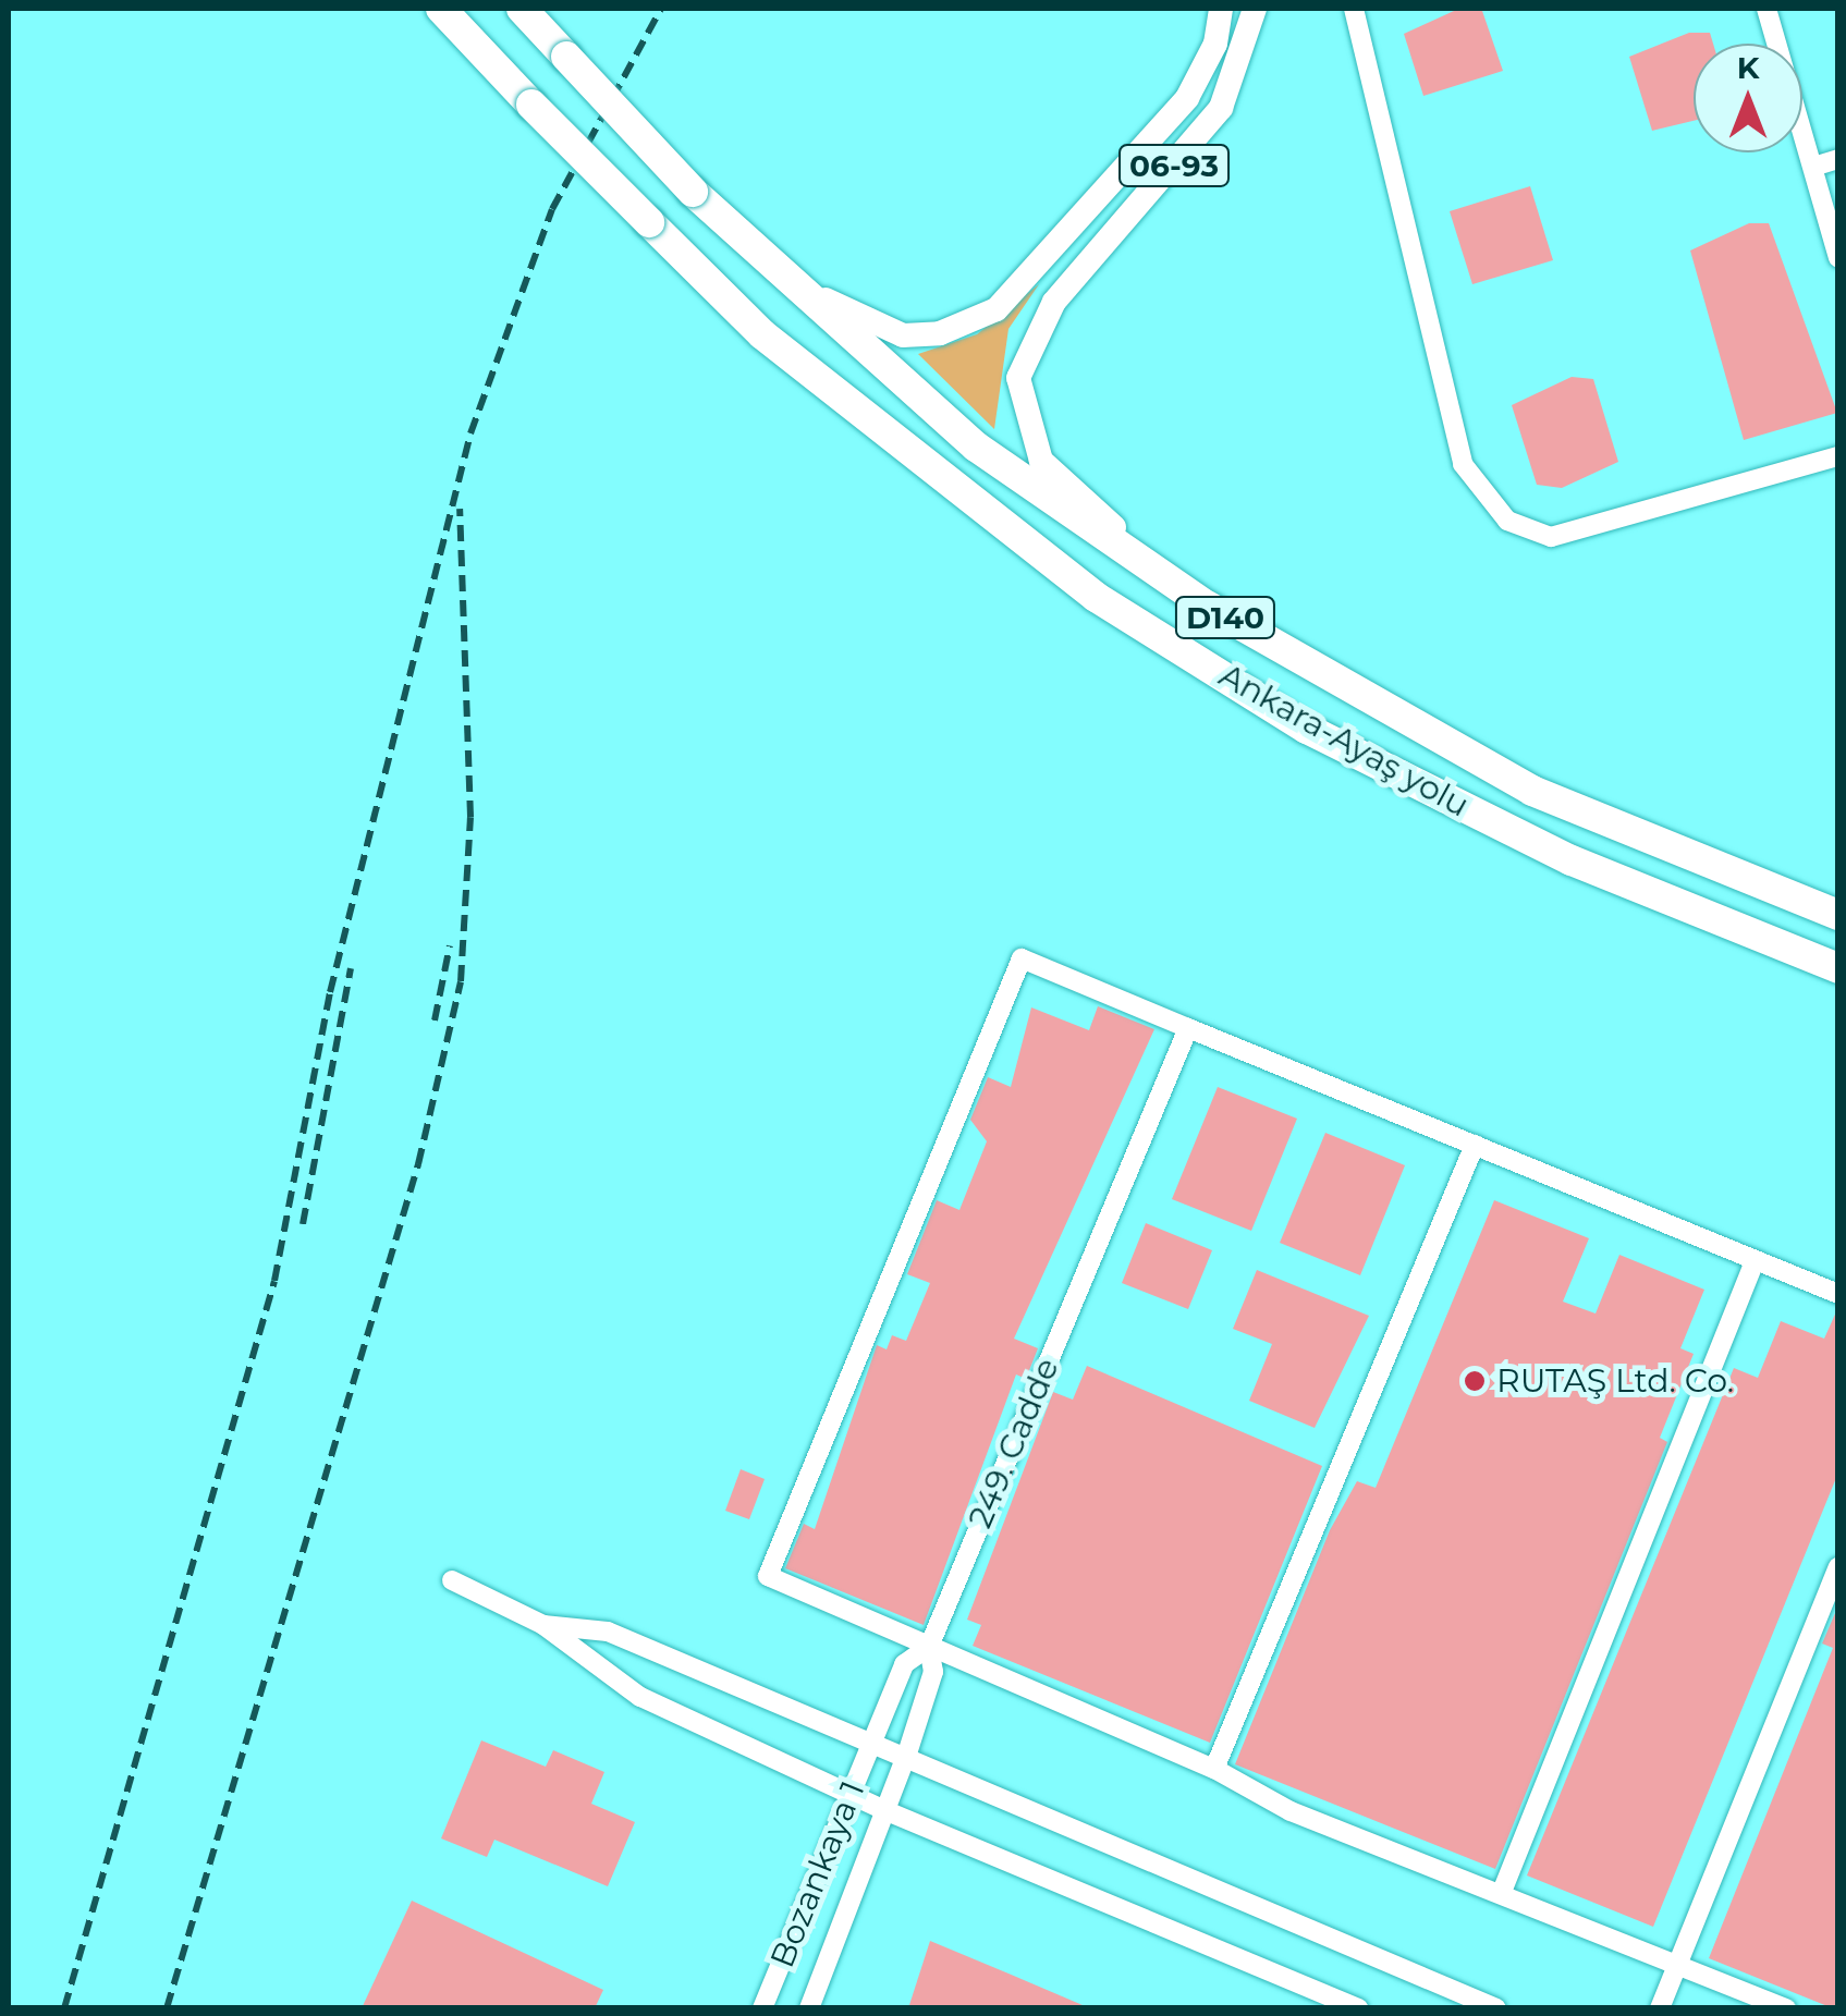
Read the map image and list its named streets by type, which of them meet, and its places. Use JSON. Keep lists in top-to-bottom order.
{
  "streets": {
    "highway": ["D140", "Ankara-Ayaş yolu"],
    "main road": ["06-93"],
    "street": ["249. Cadde", "Bozankaya 1"]
  },
  "crossings": [
    ["06-93", "Ankara-Ayaş yolu"],
    ["249. Cadde", "Bozankaya 1"]
  ],
  "places": ["RUTAŞ Ltd. Co."],
  "north": "top"
}
